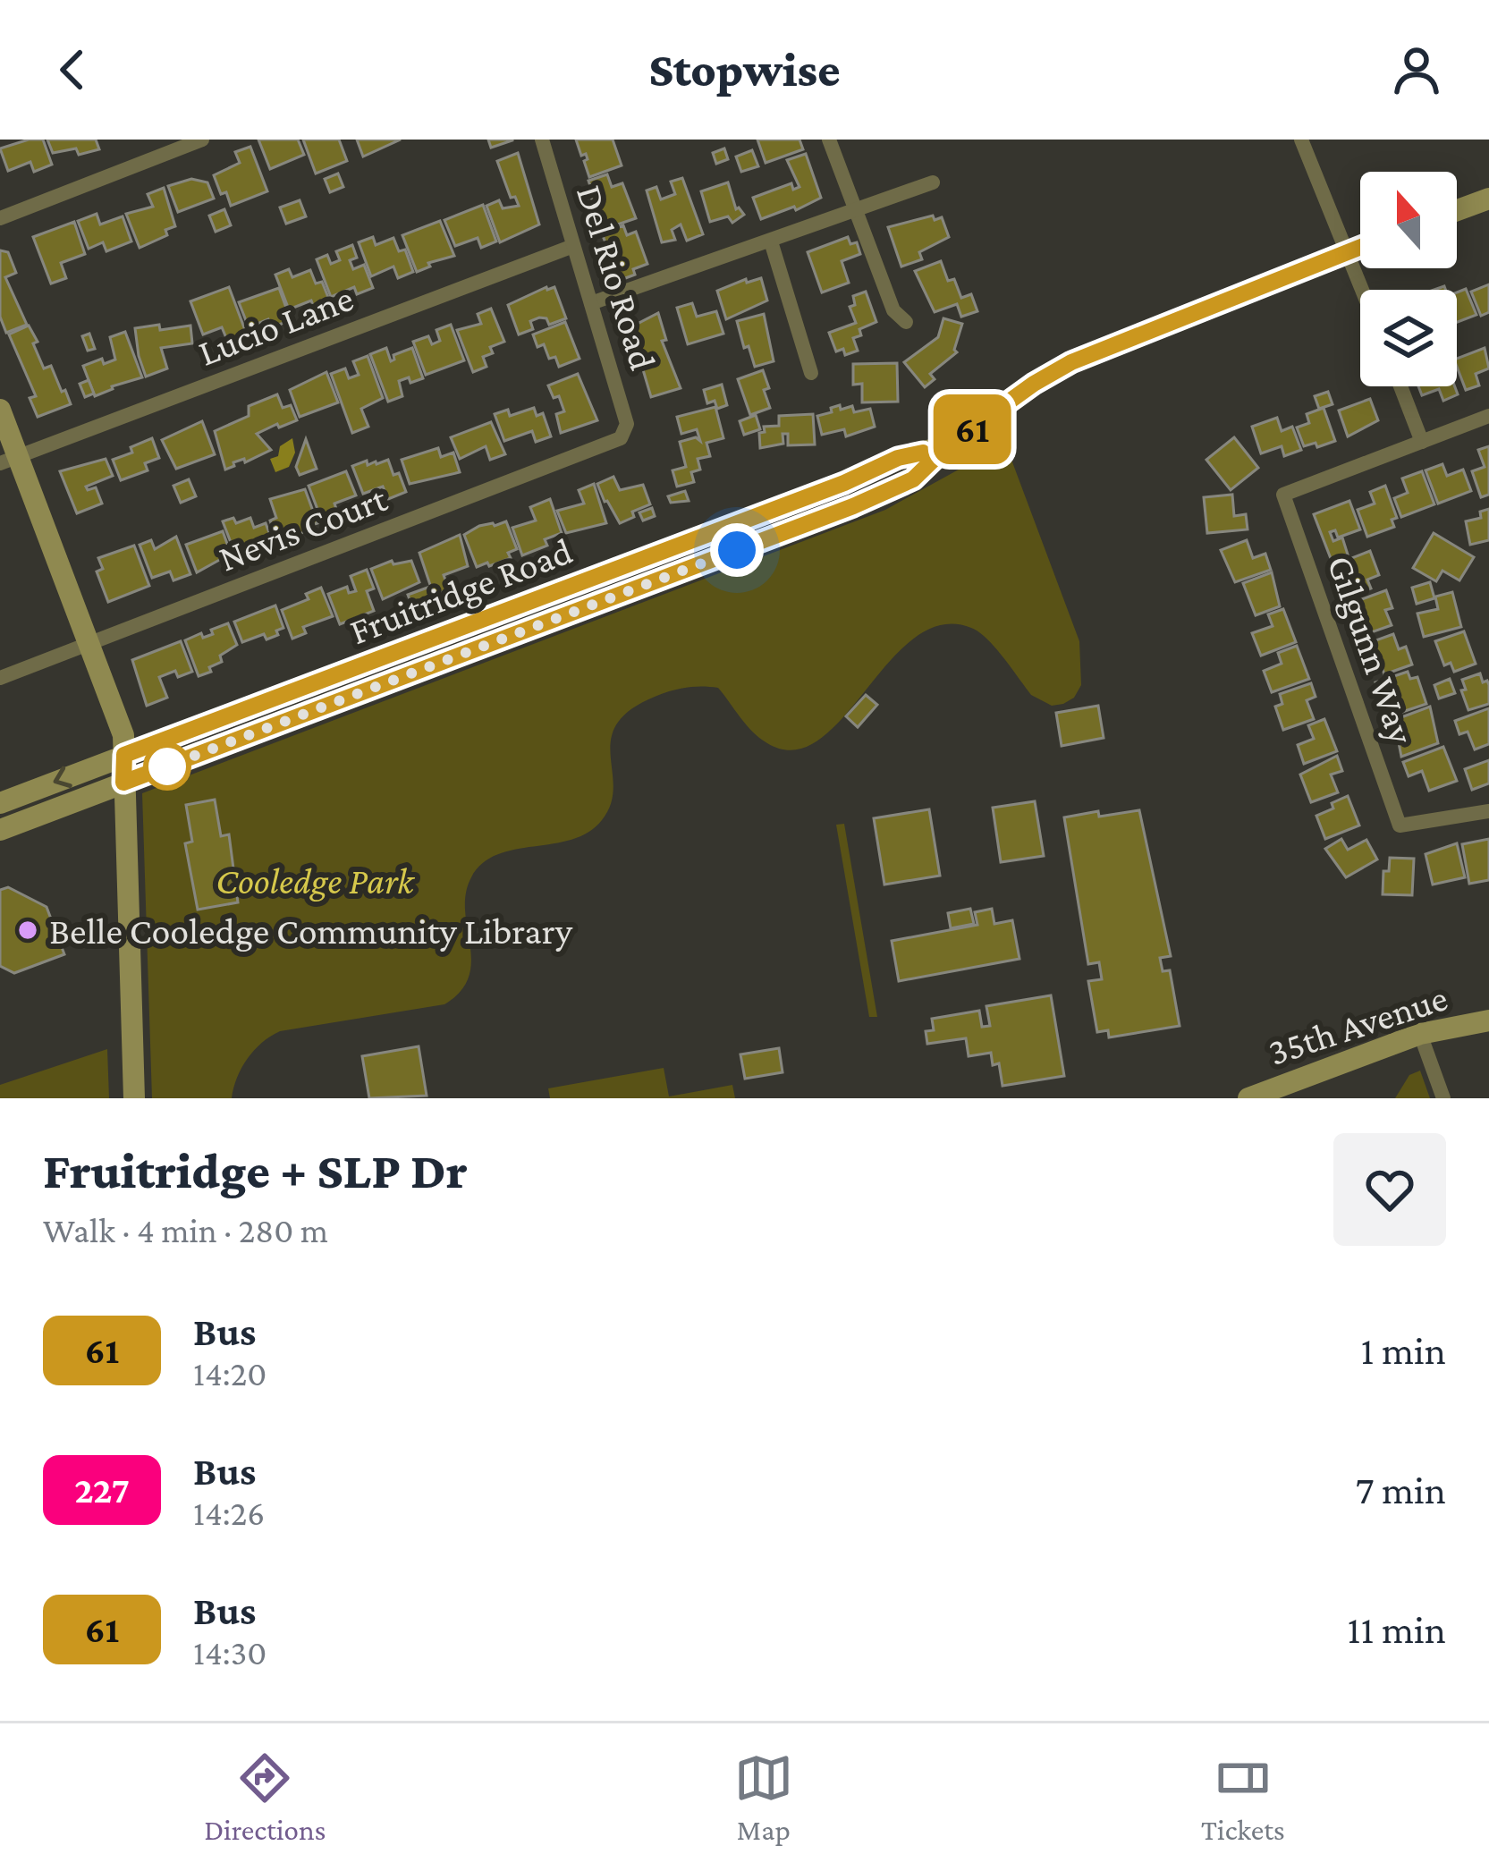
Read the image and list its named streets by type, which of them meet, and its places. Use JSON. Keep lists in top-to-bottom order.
{
  "streets": {
    "main road": ["Fruitridge Road", "35th Avenue"],
    "street": [
      "Del Rio Road",
      "Lucio Lane",
      "Nevis Court",
      "Gilgunn Way"
    ]
  },
  "crossings": [
    ["Del Rio Road", "Lucio Lane"],
    ["Del Rio Road", "Nevis Court"]
  ],
  "parks": ["Cooledge Park"],
  "places": ["Belle Cooledge Community Library"],
  "lines": ["bus line 61"],
  "north": "top",
  "page": {
    "header": "Stopwise",
    "on_map": "61",
    "heading": ["Fruitridge + SLP Dr", "Walk · 4 min · 280 m"],
    "list": [
      {
        "mark": "61",
        "name": "Bus",
        "note": "14:20",
        "value": "1 min"
      },
      {
        "mark": "227",
        "name": "Bus",
        "note": "14:26",
        "value": "7 min"
      },
      {
        "mark": "61",
        "name": "Bus",
        "note": "14:30",
        "value": "11 min"
      }
    ],
    "tabs": ["Directions", "Map", "Tickets"]
  }
}
